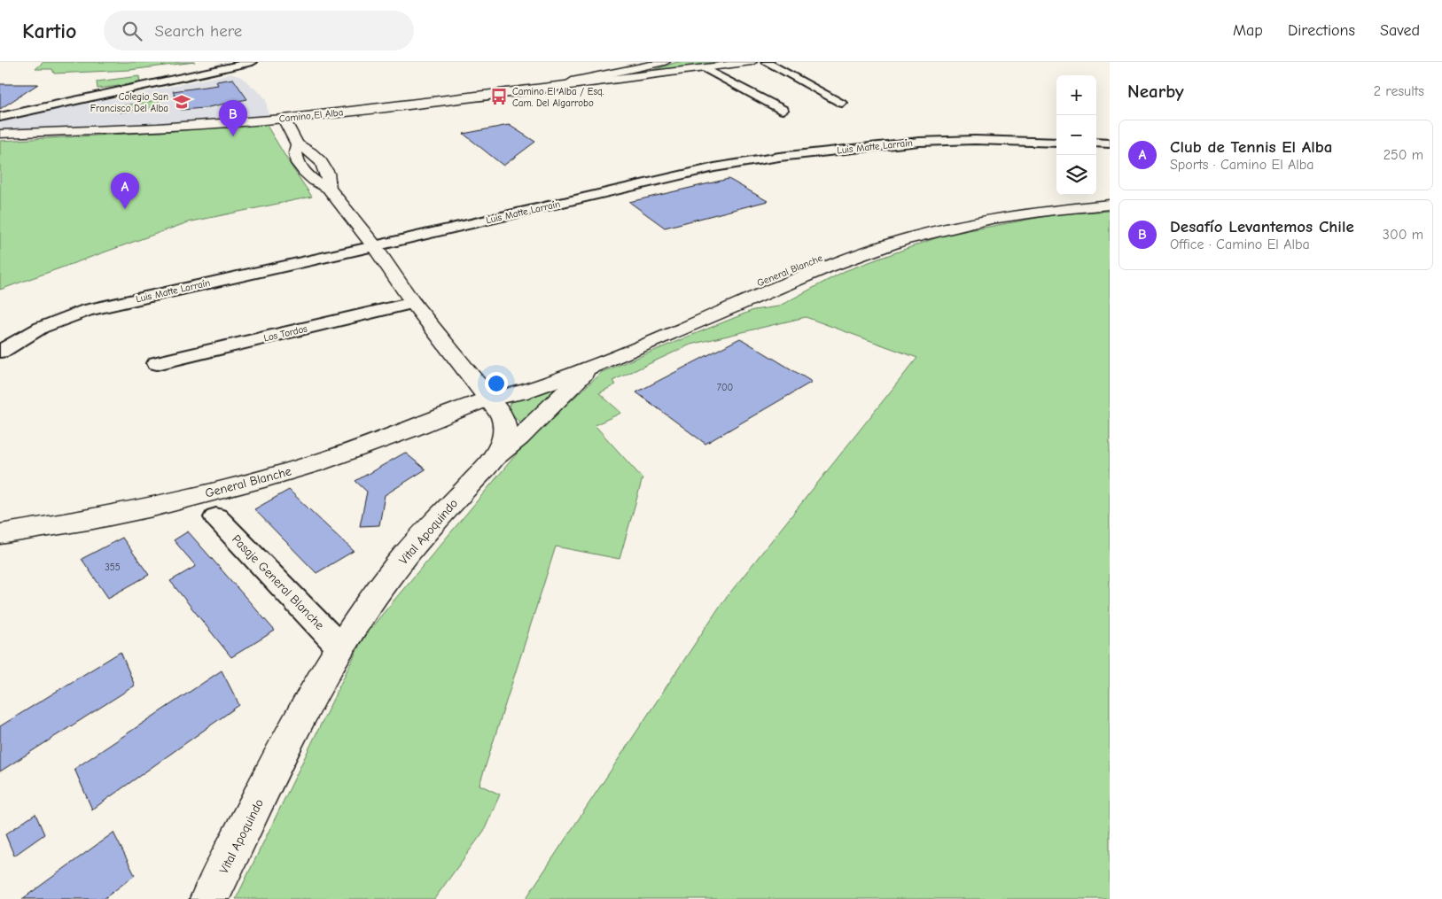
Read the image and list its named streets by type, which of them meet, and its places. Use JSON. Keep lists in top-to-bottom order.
{
  "streets": {
    "main road": ["Camino El Alba", "General Blanche", "Vital Apoquindo"],
    "street": ["Luis Matte Larraín", "Los Tordos", "Pasaje General Blanche"]
  },
  "crossings": [
    ["Camino El Alba", "Vital Apoquindo"],
    ["Luis Matte Larraín", "Vital Apoquindo"],
    ["General Blanche", "Vital Apoquindo"],
    ["Los Tordos", "Vital Apoquindo"],
    ["Vital Apoquindo", "Pasaje General Blanche"]
  ],
  "places": {
    "bus stop": ["Camino El Alba / Esq. Cam. Del Algarrobo"],
    "school or university": ["Colegio San Francisco Del Alba"]
  },
  "house_numbers": ["700", "355"],
  "page": {
    "header": "Kartio",
    "search": "Search here",
    "nav": ["Map", "Directions", "Saved"],
    "heading": ["Nearby", "2 results"],
    "map_buttons": ["+", "−"],
    "pins": ["B", "A"],
    "list": [
      {
        "mark": "A",
        "name": "Club de Tennis El Alba",
        "note": "Sports · Camino El Alba",
        "value": "250 m"
      },
      {
        "mark": "B",
        "name": "Desafío Levantemos Chile",
        "note": "Office · Camino El Alba",
        "value": "300 m"
      }
    ]
  }
}
